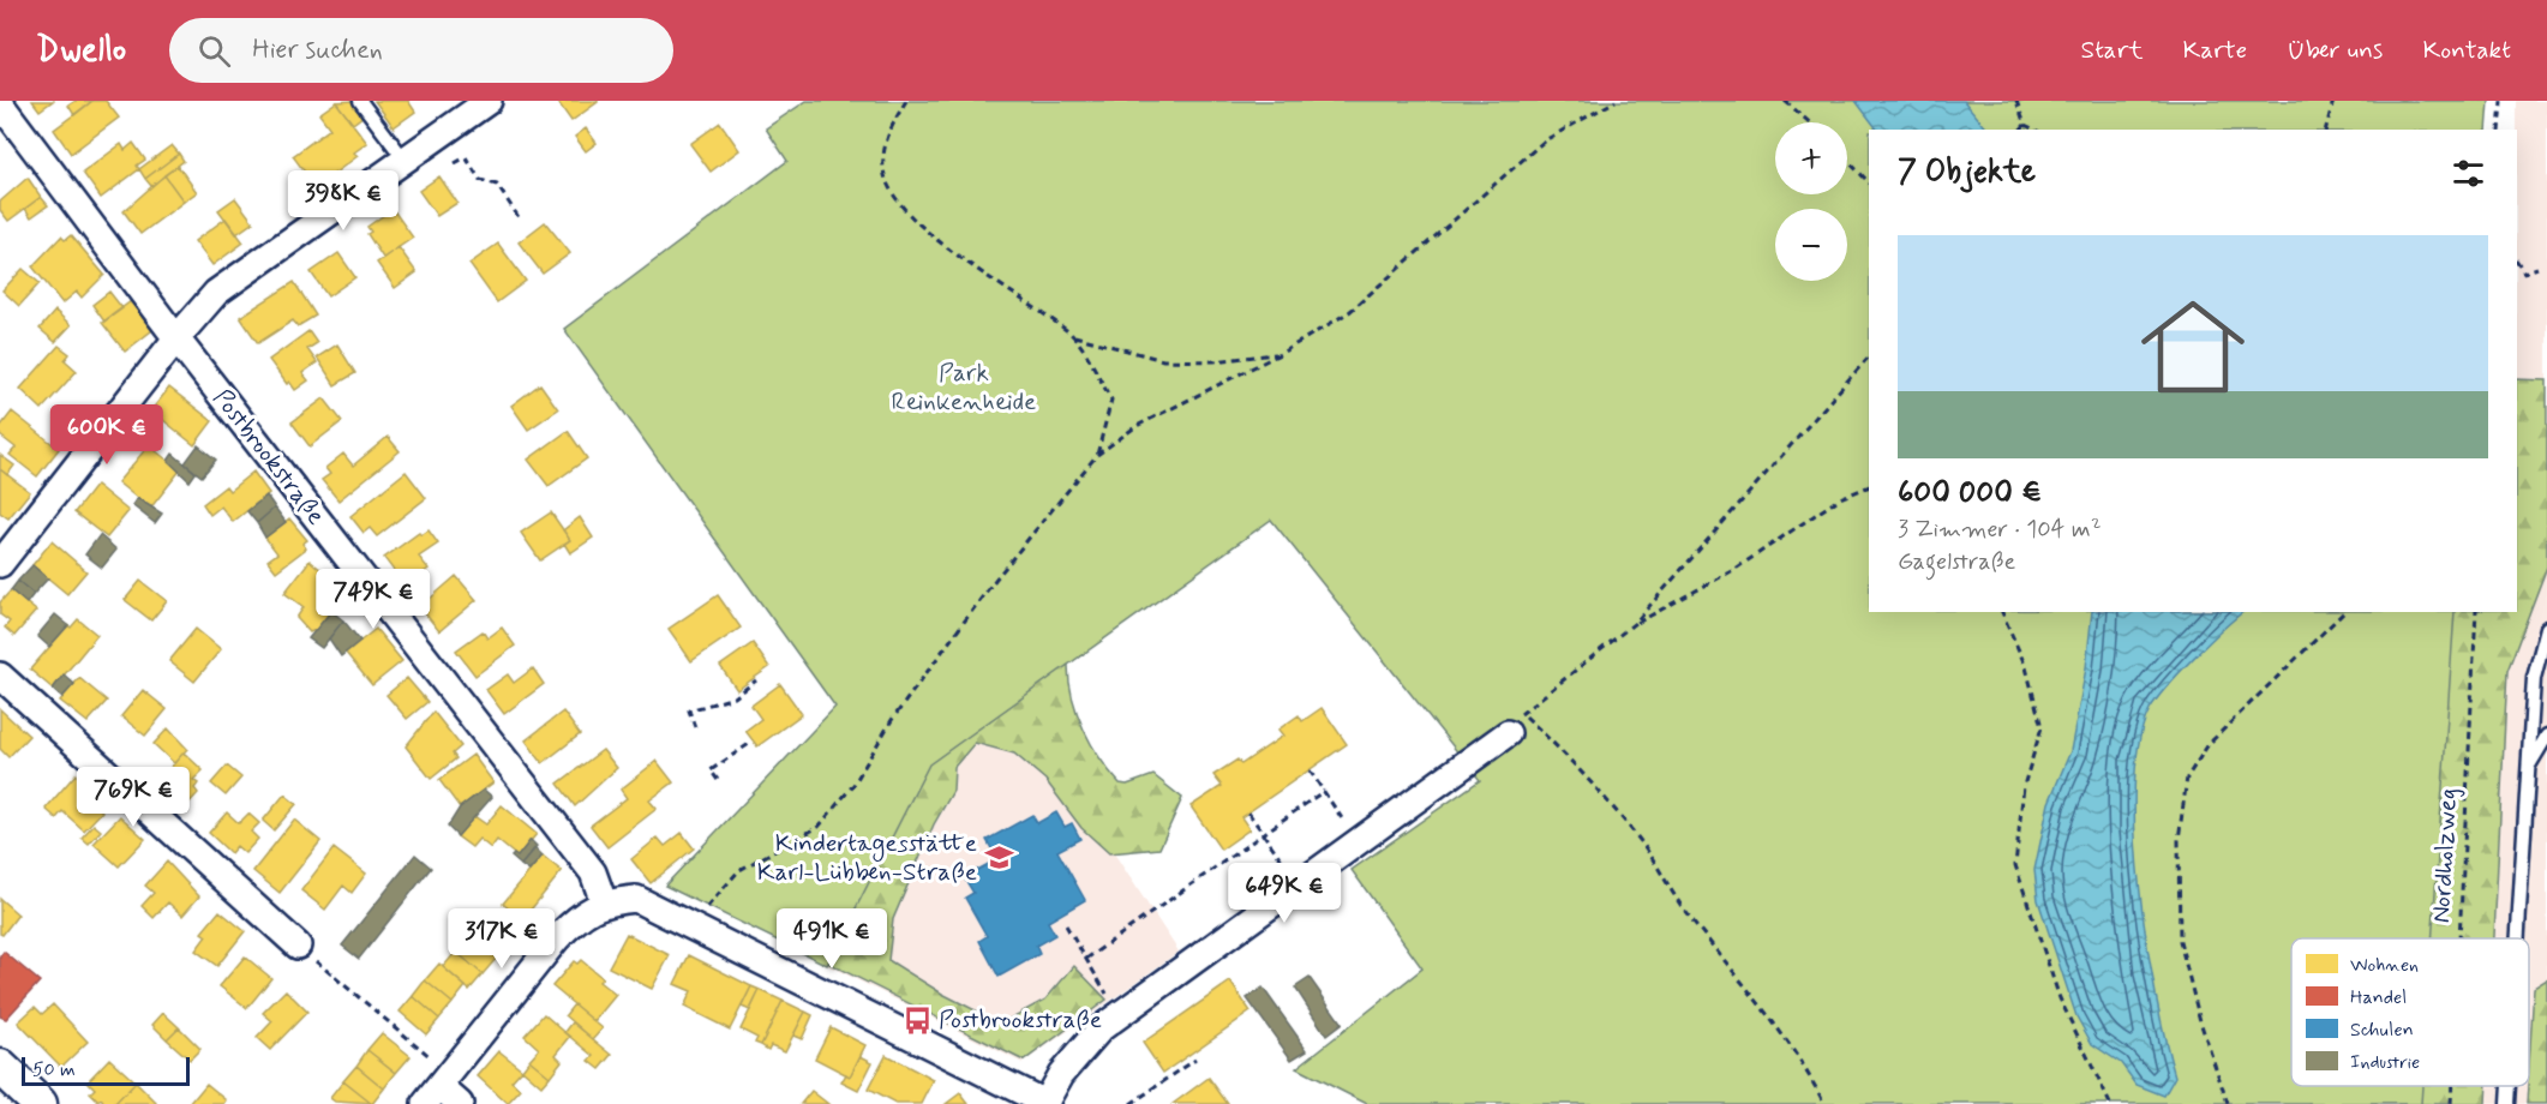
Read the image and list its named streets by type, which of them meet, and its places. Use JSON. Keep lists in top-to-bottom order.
{
  "streets": {
    "street": ["Postbrookstraße"],
    "path": ["Nordholzweg"]
  },
  "parks": ["Park Reinkenheide"],
  "places": {
    "school or university": ["Kindertagesstätte Karl-Lübben-Straße"],
    "bus stop": ["Postbrookstraße"]
  },
  "legend": [
    "Wohnen",
    "Handel",
    "Schulen",
    "Industrie"
  ],
  "scale_bar": "50 m",
  "page": {
    "header": "Dwello",
    "search": "Hier suchen",
    "nav": [
      "Start",
      "Karte",
      "Über uns",
      "Kontakt"
    ],
    "map_buttons": ["+", "−"],
    "heading": "7 Objekte",
    "price": [
      "398K €",
      "600K €",
      "749K €",
      "769K €",
      "649K €",
      "317K €",
      "491K €"
    ],
    "list": [
      {
        "name": "600 000 €",
        "note": "3 Zimmer · 104 m² · Gagelstraße"
      }
    ],
    "scale": "50 m"
  }
}
